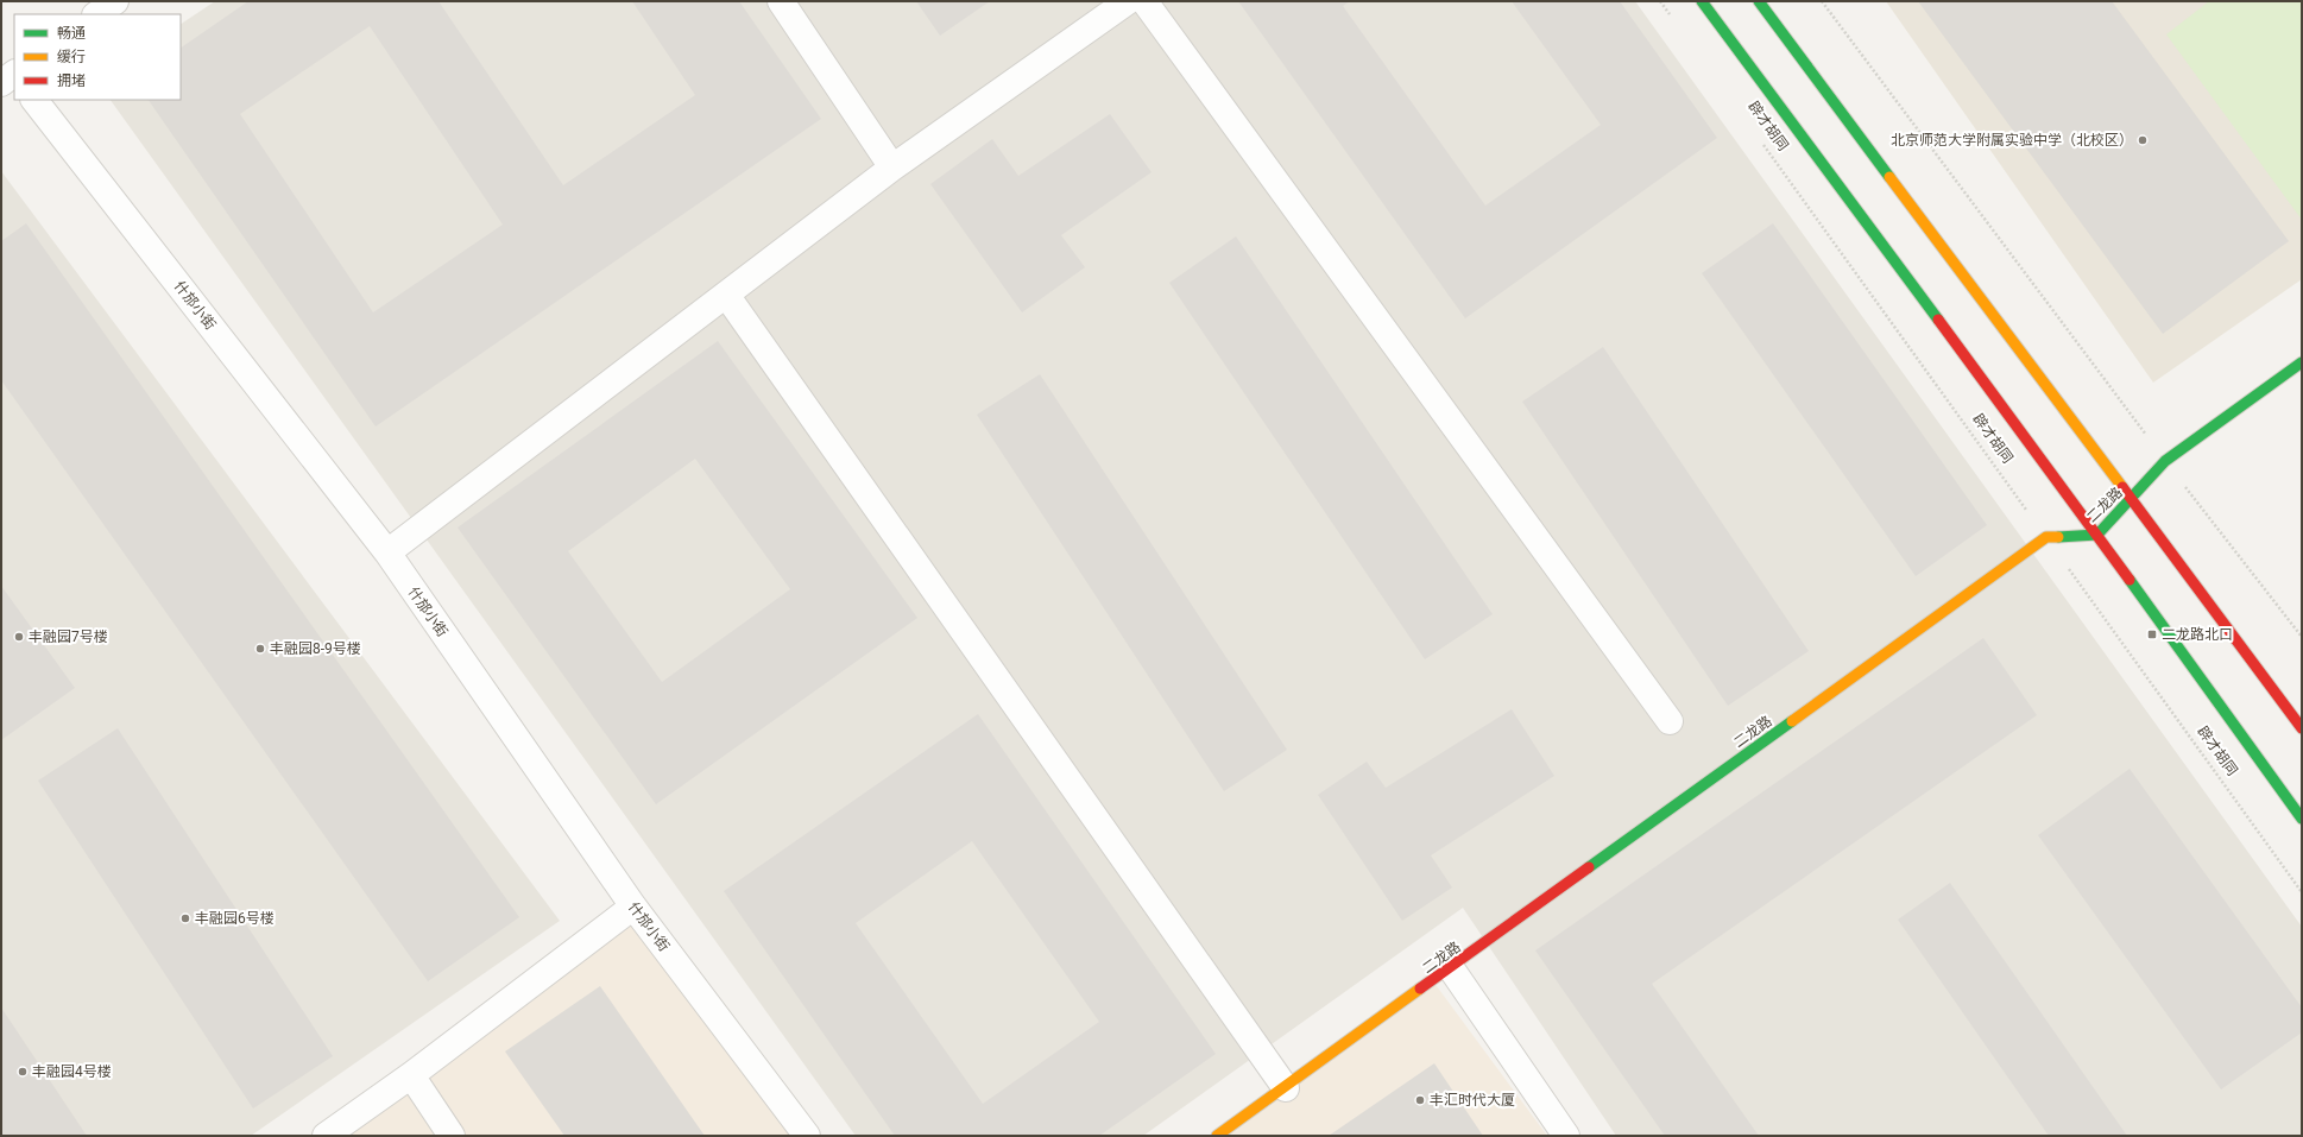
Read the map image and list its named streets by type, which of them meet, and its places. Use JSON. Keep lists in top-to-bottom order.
{
  "streets": {
    "main road": ["辟才胡同", "二龙路"],
    "street": ["什邡小街"]
  },
  "crossings": [
    ["辟才胡同", "二龙路"]
  ],
  "places": {
    "other": [
      "北京师范大学附属实验中学（北校区）",
      "丰融园7号楼",
      "丰融园8-9号楼",
      "丰融园6号楼",
      "丰融园4号楼",
      "丰汇时代大厦"
    ],
    "transit": ["二龙路北口"]
  },
  "legend": ["畅通", "缓行", "拥堵"]
}
